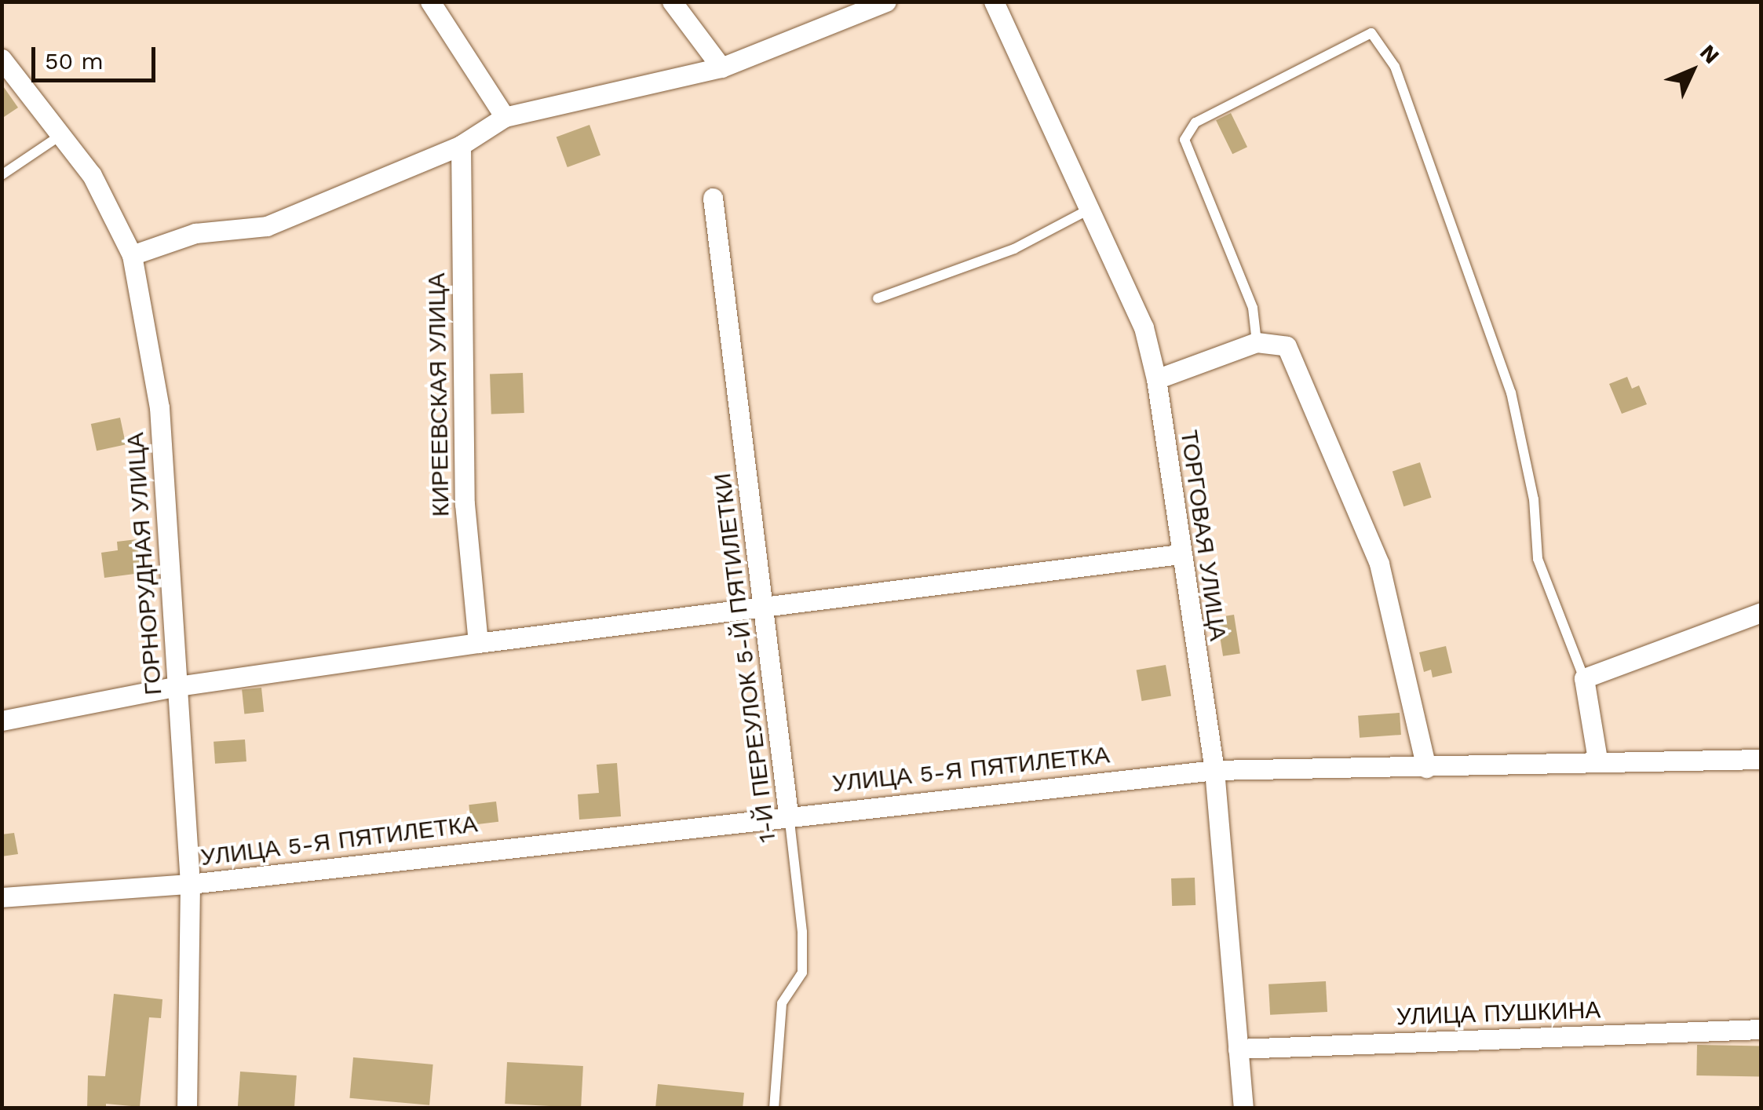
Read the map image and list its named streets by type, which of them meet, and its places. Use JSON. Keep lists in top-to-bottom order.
{
  "streets": {
    "street": [
      "КИРЕЕВСКАЯ УЛИЦА",
      "ТОРГОВАЯ УЛИЦА",
      "ГОРНОРУДНАЯ УЛИЦА",
      "1-Й ПЕРЕУЛОК 5-Й ПЯТИЛЕТКИ",
      "УЛИЦА 5-Я ПЯТИЛЕТКА",
      "УЛИЦА ПУШКИНА"
    ]
  },
  "crossings": [
    ["ТОРГОВАЯ УЛИЦА", "УЛИЦА 5-Я ПЯТИЛЕТКА"],
    ["ТОРГОВАЯ УЛИЦА", "УЛИЦА ПУШКИНА"],
    ["ГОРНОРУДНАЯ УЛИЦА", "УЛИЦА 5-Я ПЯТИЛЕТКА"],
    ["1-Й ПЕРЕУЛОК 5-Й ПЯТИЛЕТКИ", "УЛИЦА 5-Я ПЯТИЛЕТКА"]
  ],
  "scale_bar": "50 m",
  "north": "top right"
}
